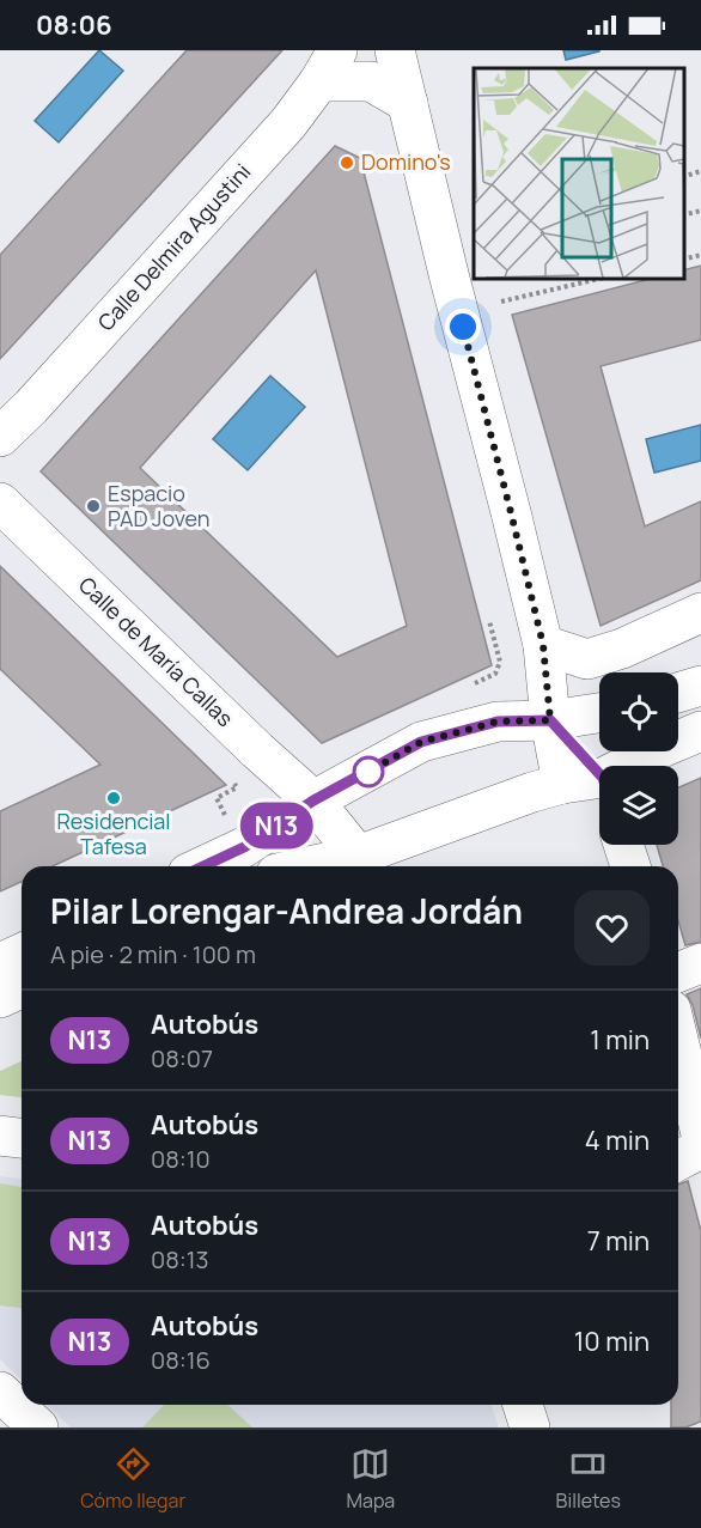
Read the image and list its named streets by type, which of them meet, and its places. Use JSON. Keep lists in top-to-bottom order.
{
  "streets": {
    "street": ["Calle Delmira Agustini", "Calle de María Callas"]
  },
  "places": ["Domino's", "Espacio PAD Joven", "Residencial Tafesa"],
  "lines": ["bus line N13"],
  "page": {
    "status": "08:06",
    "on_map": "N13",
    "heading": ["Pilar Lorengar-Andrea Jordán", "A pie · 2 min · 100 m"],
    "list": [
      {
        "mark": "N13",
        "name": "Autobús",
        "note": "08:07",
        "value": "1 min"
      },
      {
        "mark": "N13",
        "name": "Autobús",
        "note": "08:10",
        "value": "4 min"
      },
      {
        "mark": "N13",
        "name": "Autobús",
        "note": "08:13",
        "value": "7 min"
      },
      {
        "mark": "N13",
        "name": "Autobús",
        "note": "08:16",
        "value": "10 min"
      }
    ],
    "tabs": ["Cómo llegar", "Mapa", "Billetes"]
  }
}
